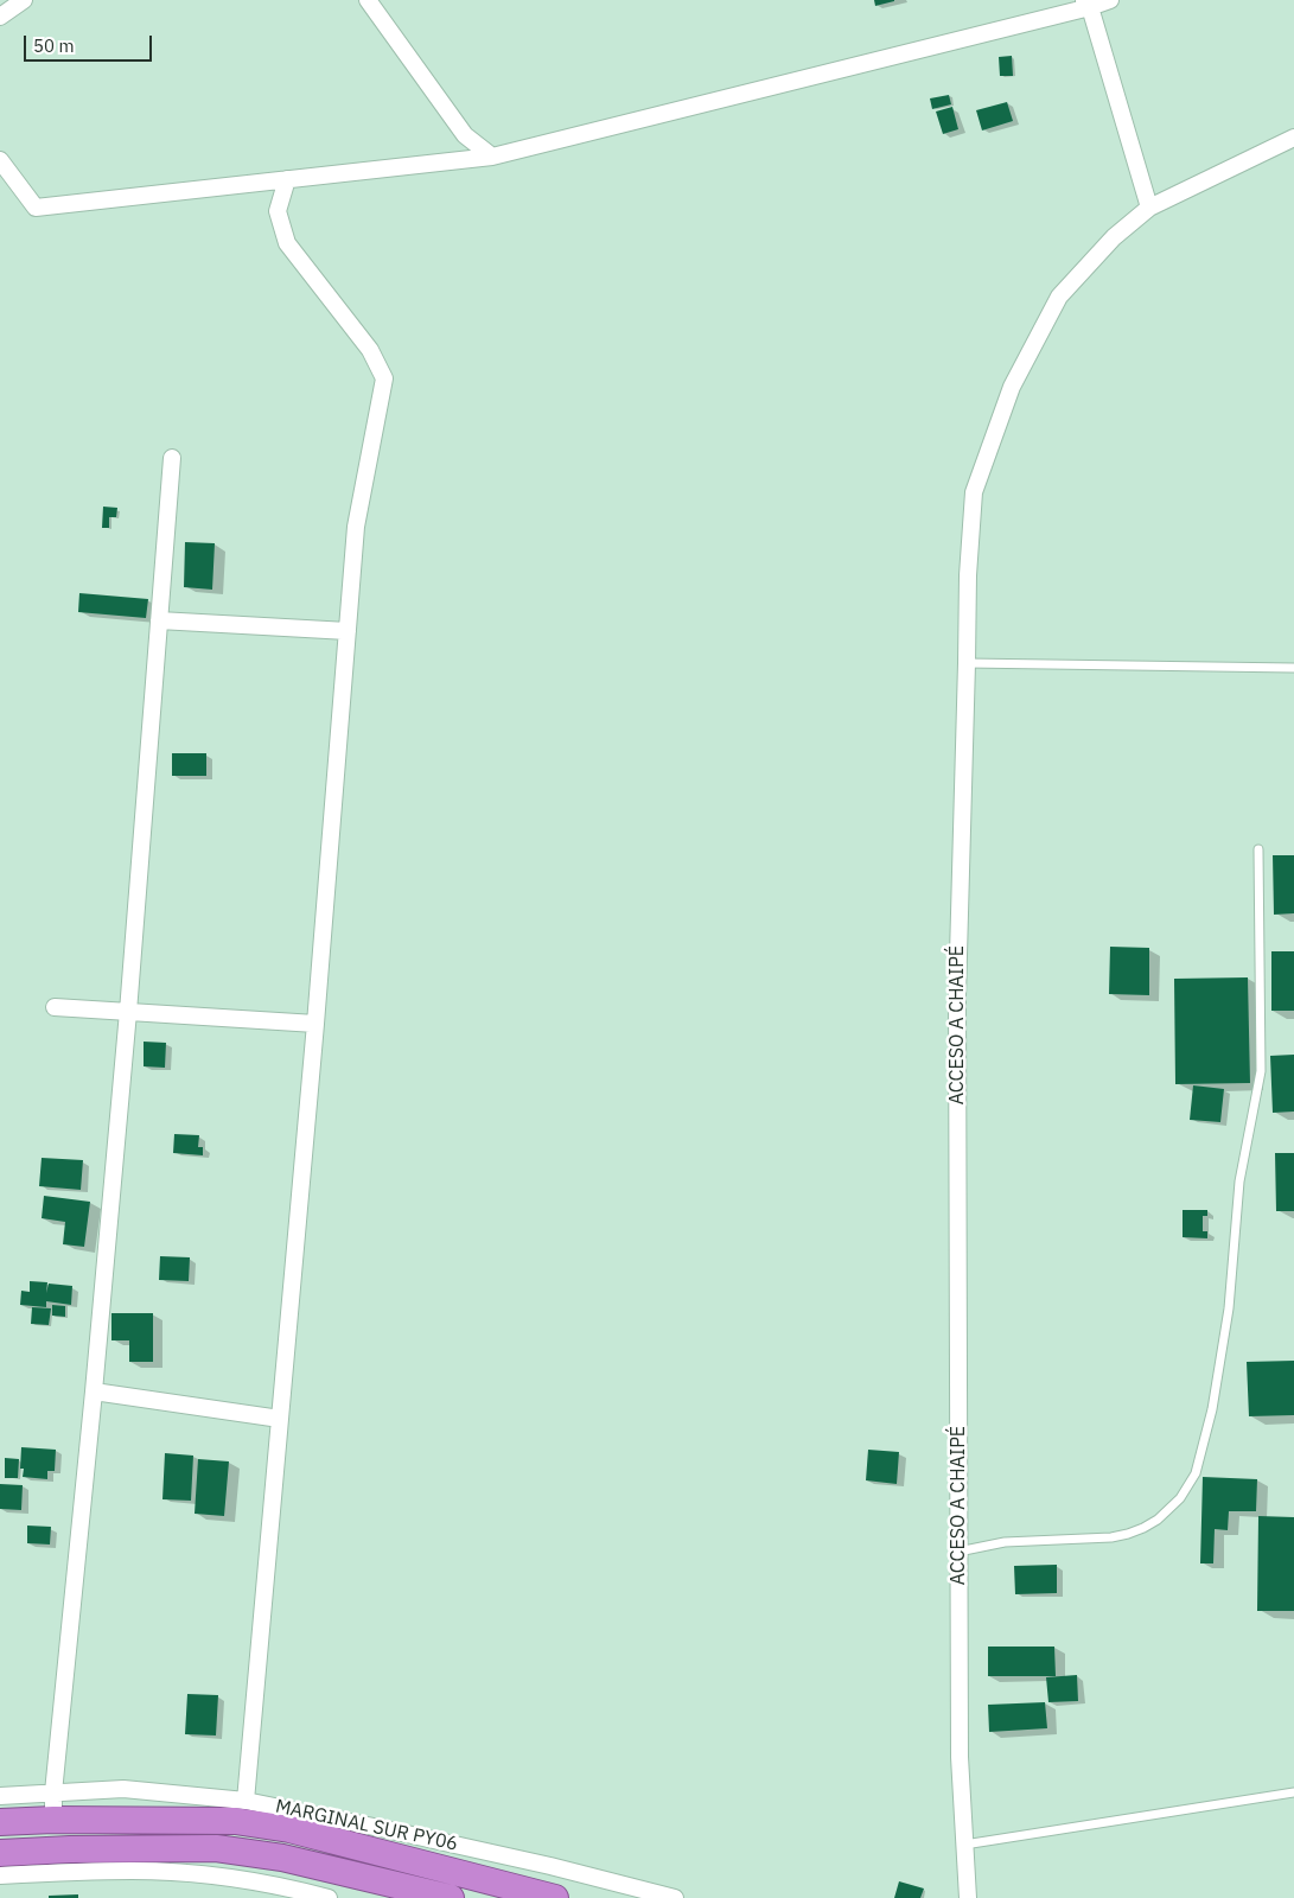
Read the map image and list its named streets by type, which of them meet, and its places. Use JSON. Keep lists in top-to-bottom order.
{
  "streets": {
    "street": ["ACCESO A CHAIPÉ", "MARGINAL SUR PY06"]
  },
  "scale_bar": "50 m"
}
